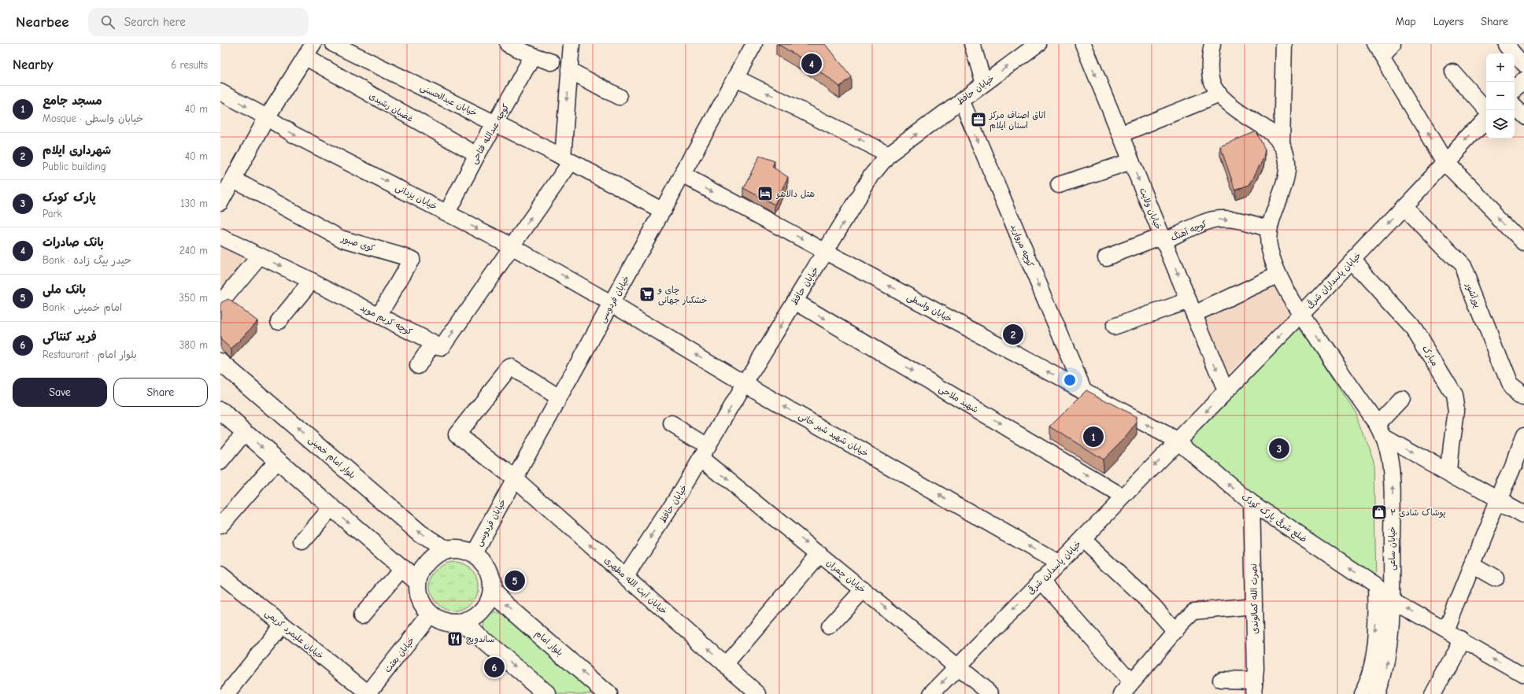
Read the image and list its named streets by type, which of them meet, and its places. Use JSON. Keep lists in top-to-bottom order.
{
  "streets": {
    "main road": ["بلوار امام خمینی", "بلوار امام"],
    "street": [
      "خیابان حافظ",
      "خیابان عبدالحسنی",
      "غضبان رشیدی",
      "کوچه عبدالله فتاحی",
      "خیابان یزدانی",
      "خیابان ولایت",
      "کوچه آهنگ",
      "کوی صبور",
      "کوچه مروارید",
      "خیابان پاسداران شرقی",
      "پورآشور",
      "خیابان فردوسی",
      "خیابان واسطی",
      "کوچه کریم موید",
      "مبارک",
      "شهید ملاحی",
      "خیابان شهید شیر خانی",
      "ضلع شرقی پارک کودک",
      "خیابان ساعی",
      "خیابان پاسدارن شرقی",
      "خیابان چمران",
      "خیابان آیت الله مطهری",
      "نصرت الله کمالوندی",
      "خیابان علیمرد کریمی",
      "خیابان بعثت"
    ]
  },
  "crossings": [
    ["خیابان حافظ", "کوچه مروارید"],
    ["خیابان حافظ", "خیابان واسطی"],
    ["خیابان حافظ", "شهید ملاحی"],
    ["خیابان حافظ", "خیابان شهید شیر خانی"],
    ["خیابان حافظ", "خیابان چمران"],
    ["خیابان حافظ", "خیابان آیت الله مطهری"],
    ["خیابان عبدالحسنی", "کوچه عبدالله فتاحی"],
    ["خیابان عبدالحسنی", "خیابان فردوسی"],
    ["غضبان رشیدی", "کوچه عبدالله فتاحی"],
    ["کوچه عبدالله فتاحی", "خیابان یزدانی"],
    ["خیابان یزدانی", "خیابان فردوسی"],
    ["خیابان یزدانی", "کوچه کریم موید"],
    ["خیابان یزدانی", "خیابان شهید شیر خانی"],
    ["خیابان ولایت", "کوچه آهنگ"],
    ["خیابان ولایت", "خیابان پاسداران شرقی"],
    ["کوچه آهنگ", "خیابان ساعی"],
    ["کوی صبور", "کوچه کریم موید"],
    ["کوچه مروارید", "خیابان واسطی"],
    ["خیابان پاسداران شرقی", "پورآشور"],
    ["خیابان پاسداران شرقی", "خیابان واسطی"],
    ["خیابان پاسداران شرقی", "مبارک"],
    ["خیابان پاسداران شرقی", "ضلع شرقی پارک کودک"],
    ["خیابان پاسداران شرقی", "خیابان ساعی"],
    ["خیابان پاسداران شرقی", "خیابان پاسدارن شرقی"],
    ["خیابان فردوسی", "خیابان واسطی"],
    ["خیابان فردوسی", "خیابان شهید شیر خانی"],
    ["خیابان فردوسی", "بلوار امام خمینی"],
    ["خیابان فردوسی", "خیابان آیت الله مطهری"],
    ["خیابان فردوسی", "بلوار امام"],
    ["خیابان فردوسی", "خیابان بعثت"],
    ["خیابان واسطی", "ضلع شرقی پارک کودک"],
    ["خیابان واسطی", "خیابان پاسدارن شرقی"],
    ["شهید ملاحی", "خیابان پاسدارن شرقی"],
    ["خیابان شهید شیر خانی", "خیابان پاسدارن شرقی"],
    ["بلوار امام خمینی", "بلوار امام"],
    ["بلوار امام خمینی", "خیابان بعثت"],
    ["ضلع شرقی پارک کودک", "خیابان ساعی"],
    ["ضلع شرقی پارک کودک", "خیابان پاسدارن شرقی"],
    ["ضلع شرقی پارک کودک", "نصرت الله کمالوندی"],
    ["خیابان پاسدارن شرقی", "خیابان چمران"],
    ["خیابان علیمرد کریمی", "خیابان بعثت"],
    ["بلوار امام", "خیابان بعثت"]
  ],
  "one_way": [
    "خیابان یزدانی",
    "خیابان ولایت",
    "کوچه مروارید",
    "شهید ملاحی",
    "خیابان شهید شیر خانی",
    "خیابان پاسدارن شرقی",
    "خیابان چمران",
    "خیابان آیت الله مطهری"
  ],
  "places": {
    "office": ["اتاق اصناف مرکز استان ایلام"],
    "hotel": ["هتل دالاهو"],
    "supermarket": ["چای و خشکبار جهانی"],
    "shop": ["پوشاک شادی ۲"],
    "restaurant": ["ساندویچ"]
  },
  "page": {
    "header": "Nearbee",
    "search": "Search here",
    "nav": ["Map", "Layers", "Share"],
    "heading": ["Nearby", "6 results"],
    "pins": [
      "4",
      "2",
      "1",
      "3",
      "5",
      "6"
    ],
    "map_buttons": ["+", "−"],
    "list": [
      {
        "mark": "1",
        "name": "مسجد جامع",
        "note": "Mosque · خیابان واسطی",
        "value": "40 m"
      },
      {
        "mark": "2",
        "name": "شهرداری ایلام",
        "note": "Public building",
        "value": "40 m"
      },
      {
        "mark": "3",
        "name": "پارک کودک",
        "note": "Park",
        "value": "130 m"
      },
      {
        "mark": "4",
        "name": "بانک صادرات",
        "note": "Bank · حیدر بیگ زاده",
        "value": "240 m"
      },
      {
        "mark": "5",
        "name": "بانک ملی",
        "note": "Bank · امام خمینی",
        "value": "350 m"
      },
      {
        "mark": "6",
        "name": "فرید کنتاکی",
        "note": "Restaurant · بلوار امام",
        "value": "380 m"
      }
    ],
    "buttons": ["Save", "Share"]
  }
}
